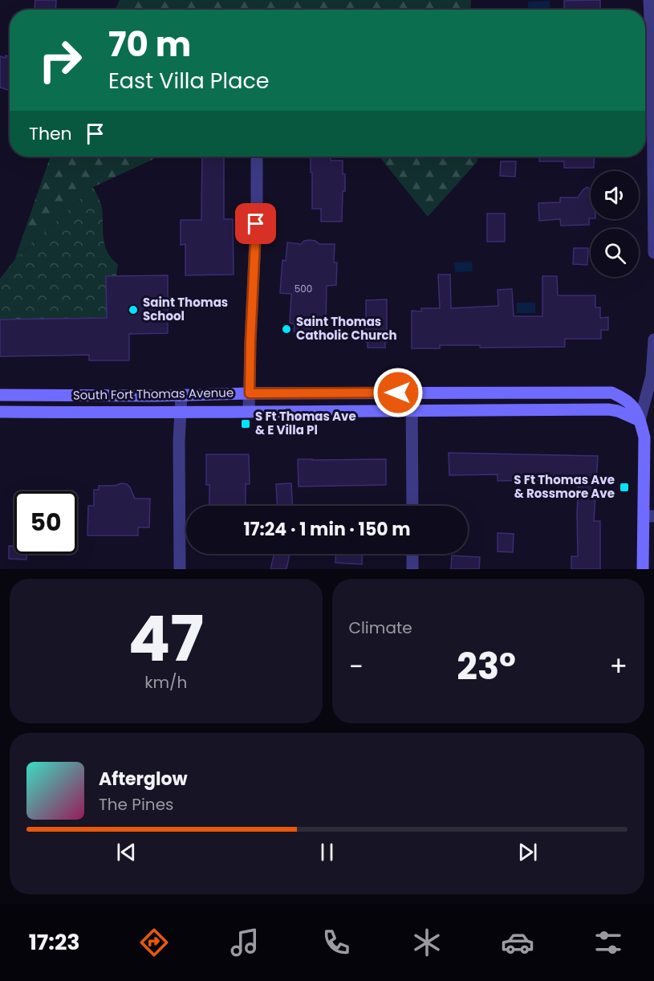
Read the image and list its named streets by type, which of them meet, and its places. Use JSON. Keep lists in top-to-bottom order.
{
  "streets": {
    "main road": ["South Fort Thomas Avenue"]
  },
  "places": {
    "other": ["Saint Thomas School", "Saint Thomas Catholic Church"],
    "transit": ["S Ft Thomas Ave & E Villa Pl", "S Ft Thomas Ave & Rossmore Ave"]
  },
  "house_numbers": ["500"],
  "page": {
    "turn": ["70 m", "East Villa Place"],
    "then": "Then",
    "limit": "50",
    "trip": "17:24 · 1 min · 150 m",
    "tile": [
      ["47", "km/h"],
      "Climate"
    ],
    "heat": ["−", "23°", "+"],
    "song": ["Afterglow", "The Pines"],
    "tabs": "17:23"
  }
}
